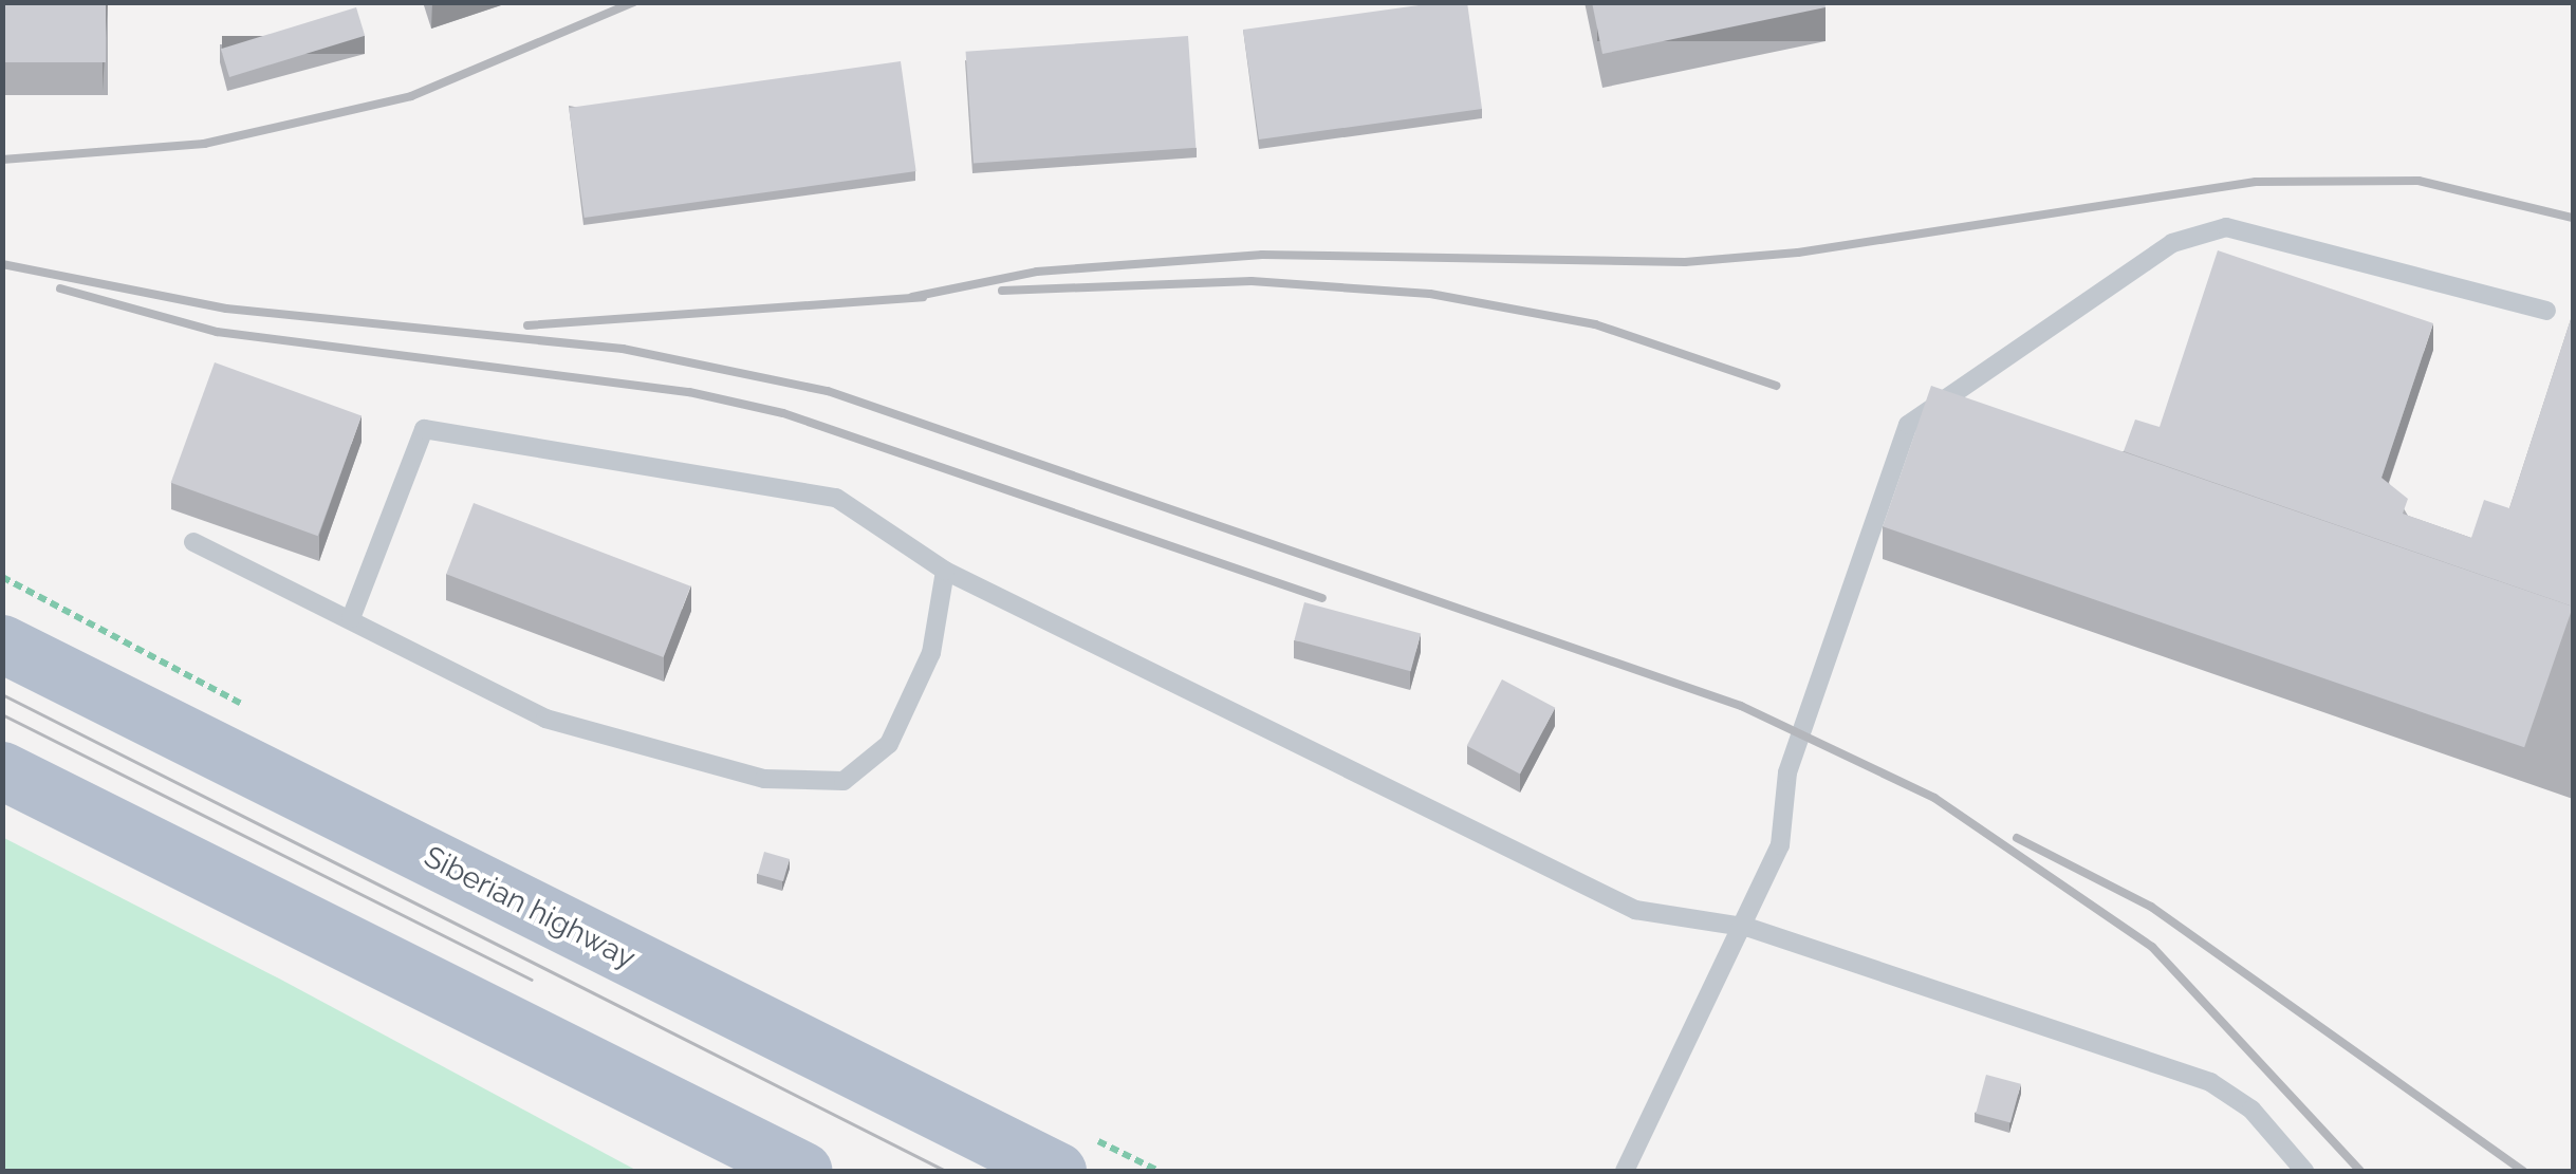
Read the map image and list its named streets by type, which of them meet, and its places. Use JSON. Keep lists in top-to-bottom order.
{
  "streets": {
    "main road": ["Siberian highway"]
  }
}
